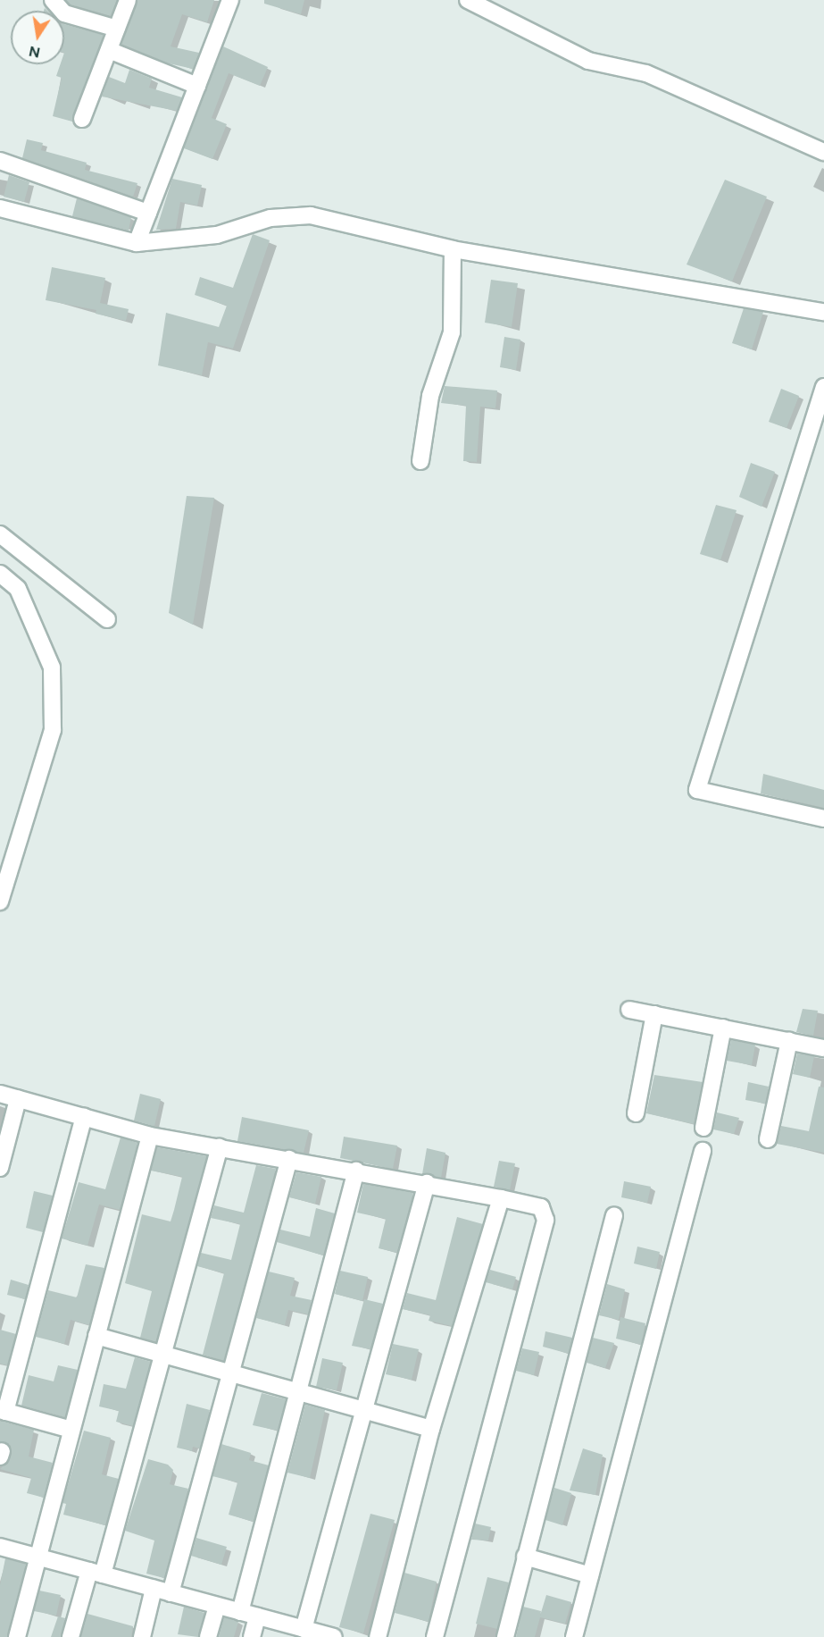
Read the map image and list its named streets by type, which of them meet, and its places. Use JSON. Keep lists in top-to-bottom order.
{
  "north": "bottom"
}
